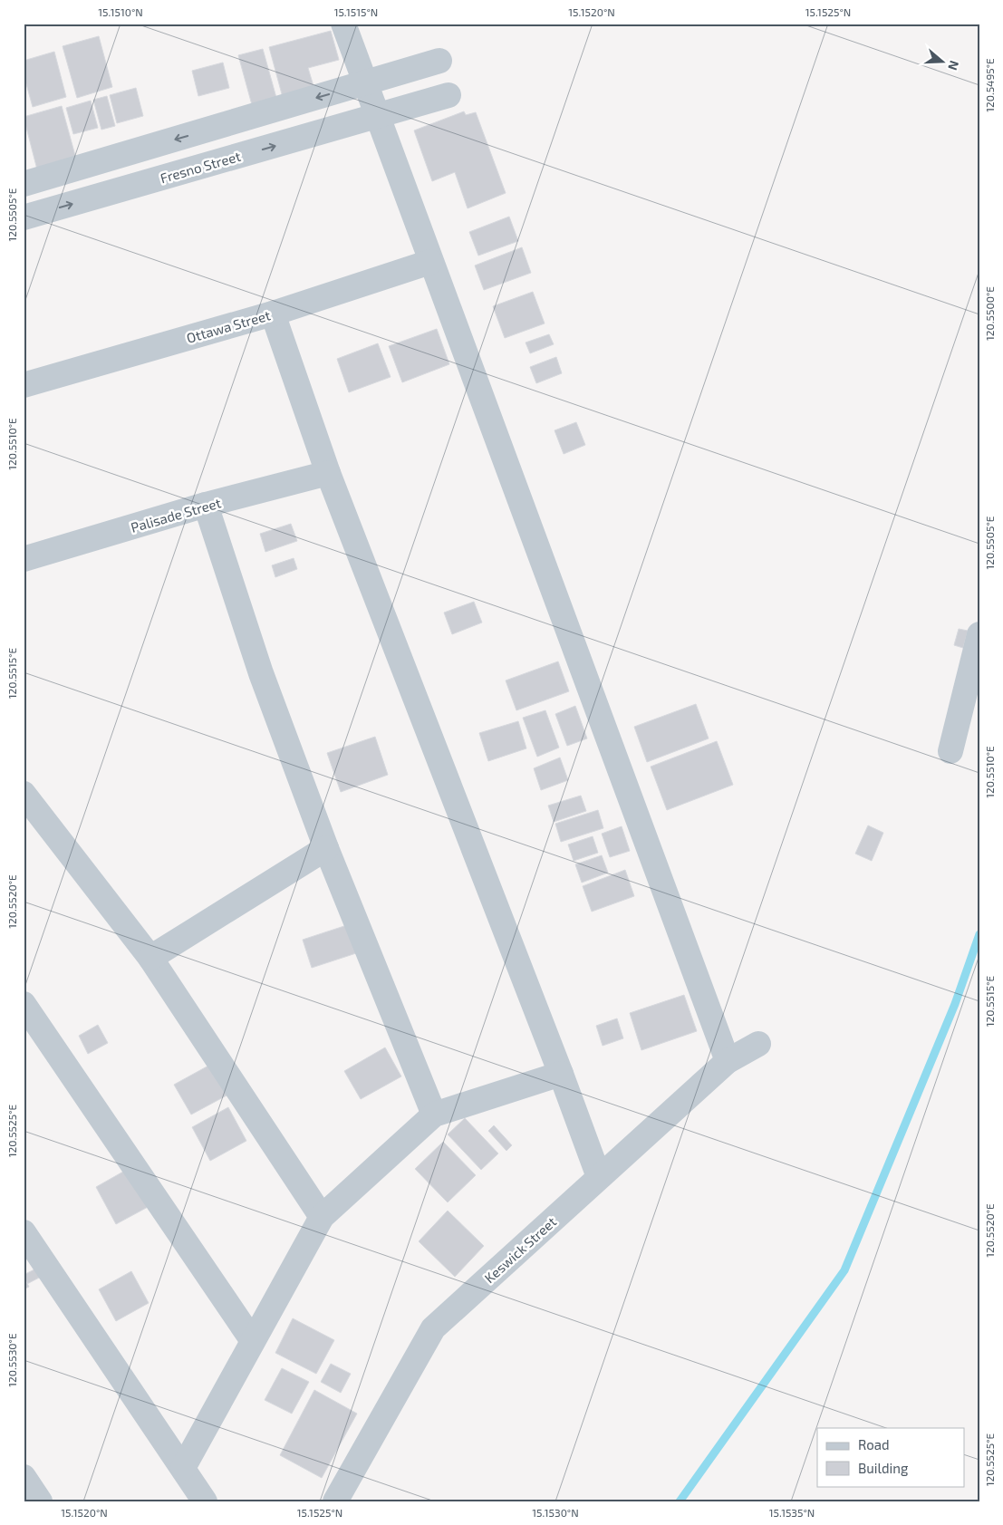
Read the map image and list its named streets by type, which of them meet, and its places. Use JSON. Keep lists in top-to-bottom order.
{
  "streets": {
    "street": [
      "Fresno Street",
      "Ottawa Street",
      "Palisade Street",
      "Keswick Street"
    ]
  },
  "legend": ["Road", "Building"],
  "north": "right",
  "coordinates": [
    "15.1510°N",
    "15.1515°N",
    "15.1520°N",
    "15.1525°N",
    "120.5495°E",
    "120.5505°E",
    "120.5500°E",
    "120.5510°E",
    "120.5515°E",
    "120.5520°E",
    "120.5525°E",
    "120.5530°E",
    "15.1530°N",
    "15.1535°N"
  ]
}
